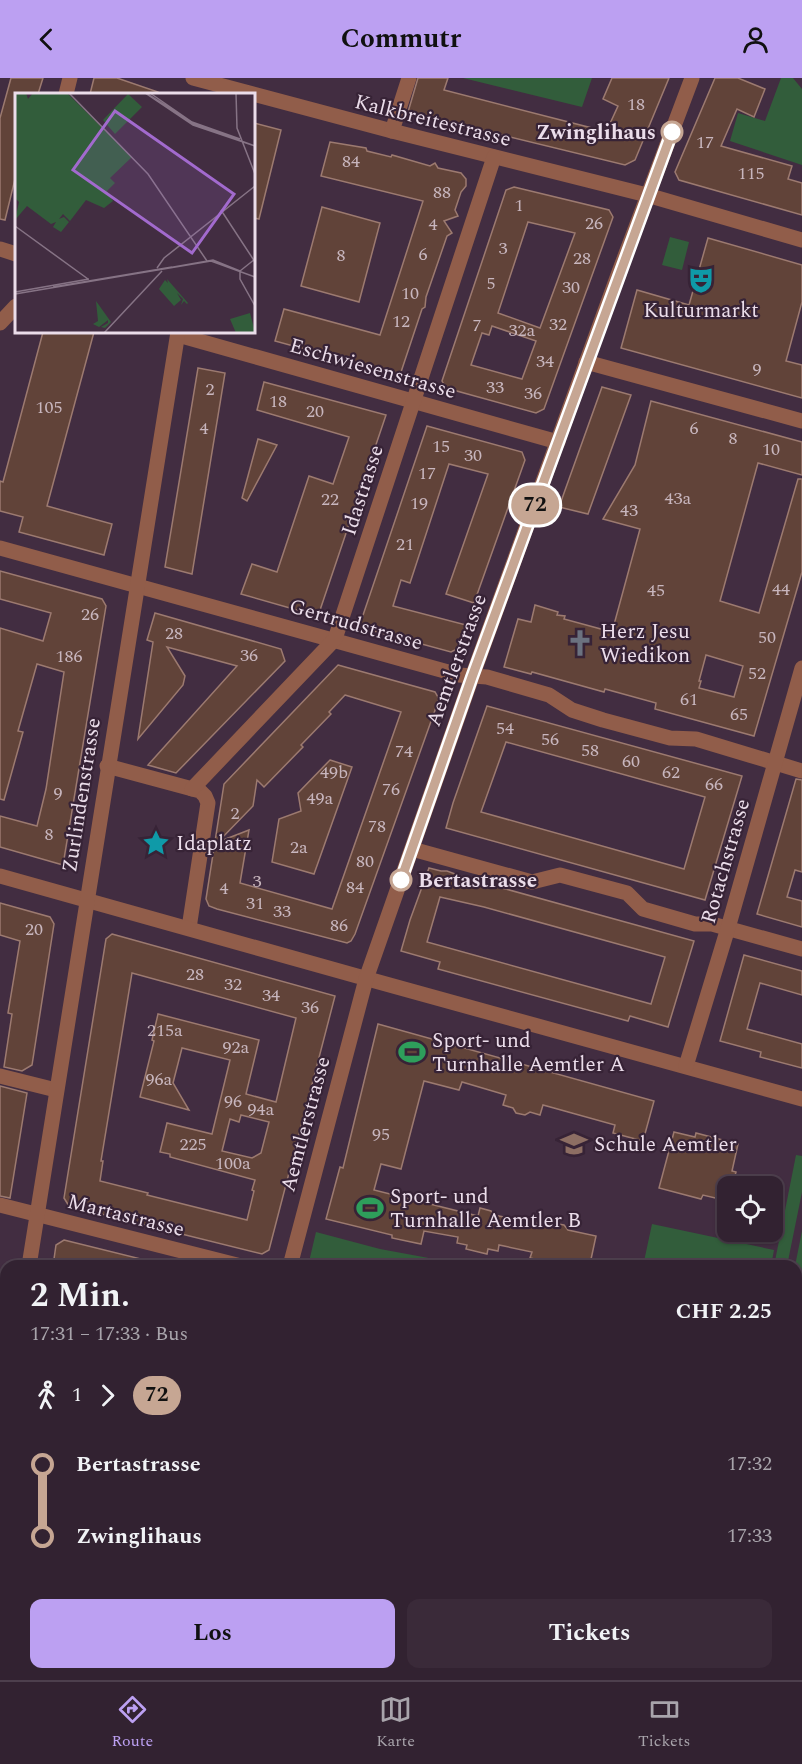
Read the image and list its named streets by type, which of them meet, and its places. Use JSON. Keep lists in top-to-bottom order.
{
  "streets": {
    "street": [
      "Kalkbreitestrasse",
      "Eschwiesenstrasse",
      "Idastrasse",
      "Gertrudstrasse",
      "Aemtlerstrasse",
      "Zurlindenstrasse",
      "Rotachstrasse",
      "Martastrasse"
    ]
  },
  "crossings": [
    ["Kalkbreitestrasse", "Idastrasse"],
    ["Kalkbreitestrasse", "Aemtlerstrasse"],
    ["Eschwiesenstrasse", "Idastrasse"],
    ["Eschwiesenstrasse", "Aemtlerstrasse"],
    ["Eschwiesenstrasse", "Zurlindenstrasse"],
    ["Idastrasse", "Gertrudstrasse"],
    ["Gertrudstrasse", "Aemtlerstrasse"],
    ["Gertrudstrasse", "Zurlindenstrasse"],
    ["Gertrudstrasse", "Rotachstrasse"],
    ["Zurlindenstrasse", "Martastrasse"]
  ],
  "places": {
    "other": ["Zwinglihaus", "Bertastrasse"],
    "theatre": ["Kulturmarkt"],
    "church": ["Herz Jesu Wiedikon"],
    "place": ["Idaplatz"],
    "sports": ["Sport- und Turnhalle Aemtler A", "Sport- und Turnhalle Aemtler B"],
    "school or university": ["Schule Aemtler"]
  },
  "lines": ["bus line 72"],
  "house_numbers": [
    "18",
    "17",
    "84",
    "115",
    "88",
    "1",
    "26",
    "4",
    "3",
    "6",
    "8",
    "28",
    "5",
    "30",
    "10",
    "12",
    "32",
    "7",
    "32a",
    "34",
    "9",
    "33",
    "2",
    "36",
    "18",
    "105",
    "20",
    "4",
    "6",
    "8",
    "15",
    "10",
    "30",
    "17",
    "43a",
    "22",
    "19",
    "43",
    "21",
    "44",
    "45",
    "26",
    "28",
    "50",
    "36",
    "186",
    "52",
    "61",
    "65",
    "54",
    "56",
    "58",
    "74",
    "60",
    "49b",
    "62",
    "66",
    "76",
    "9",
    "49a",
    "2",
    "78",
    "8",
    "2a",
    "80",
    "3",
    "84",
    "4",
    "31",
    "33",
    "86",
    "20",
    "28",
    "32",
    "34",
    "36",
    "215a",
    "92a",
    "96a",
    "96",
    "94a",
    "95",
    "225",
    "100a"
  ],
  "page": {
    "header": "Commutr",
    "on_map": "72",
    "heading": ["2 Min.", "17:31 – 17:33 · Bus", "CHF 2.25"],
    "legs": ["1", "72"],
    "list": [
      {
        "name": "Bertastrasse",
        "value": "17:32"
      },
      {
        "name": "Zwinglihaus",
        "value": "17:33"
      }
    ],
    "buttons": ["Los", "Tickets"],
    "tabs": ["Route", "Karte", "Tickets"]
  }
}
